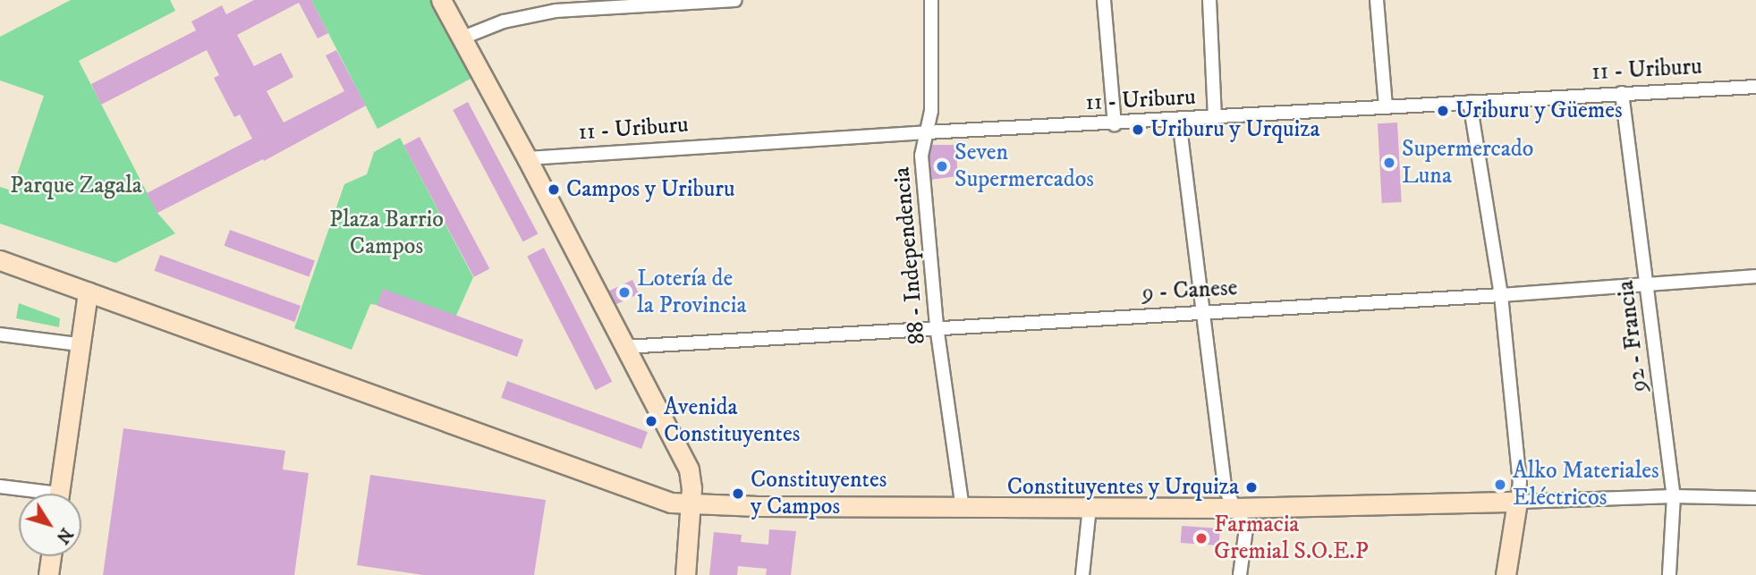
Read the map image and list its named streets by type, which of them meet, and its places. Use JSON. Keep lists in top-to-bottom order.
{
  "streets": {
    "street": [
      "11 - Uriburu",
      "88 - Independencia",
      "9 - Canese",
      "92 - Francia"
    ]
  },
  "crossings": [
    ["11 - Uriburu", "88 - Independencia"],
    ["11 - Uriburu", "92 - Francia"],
    ["88 - Independencia", "9 - Canese"],
    ["9 - Canese", "92 - Francia"]
  ],
  "parks": ["Parque Zagala", "Plaza Barrio Campos"],
  "places": [
    "Uriburu y Güemes",
    "Uriburu y Urquiza",
    "Supermercado Luna",
    "Seven Supermercados",
    "Campos y Uriburu",
    "Lotería de la Provincia",
    "Avenida Constituyentes",
    "Alko Materiales Eléctricos",
    "Constituyentes y Urquiza",
    "Constituyentes y Campos",
    "Farmacia Gremial S.O.E.P"
  ],
  "north": "bottom right"
}
